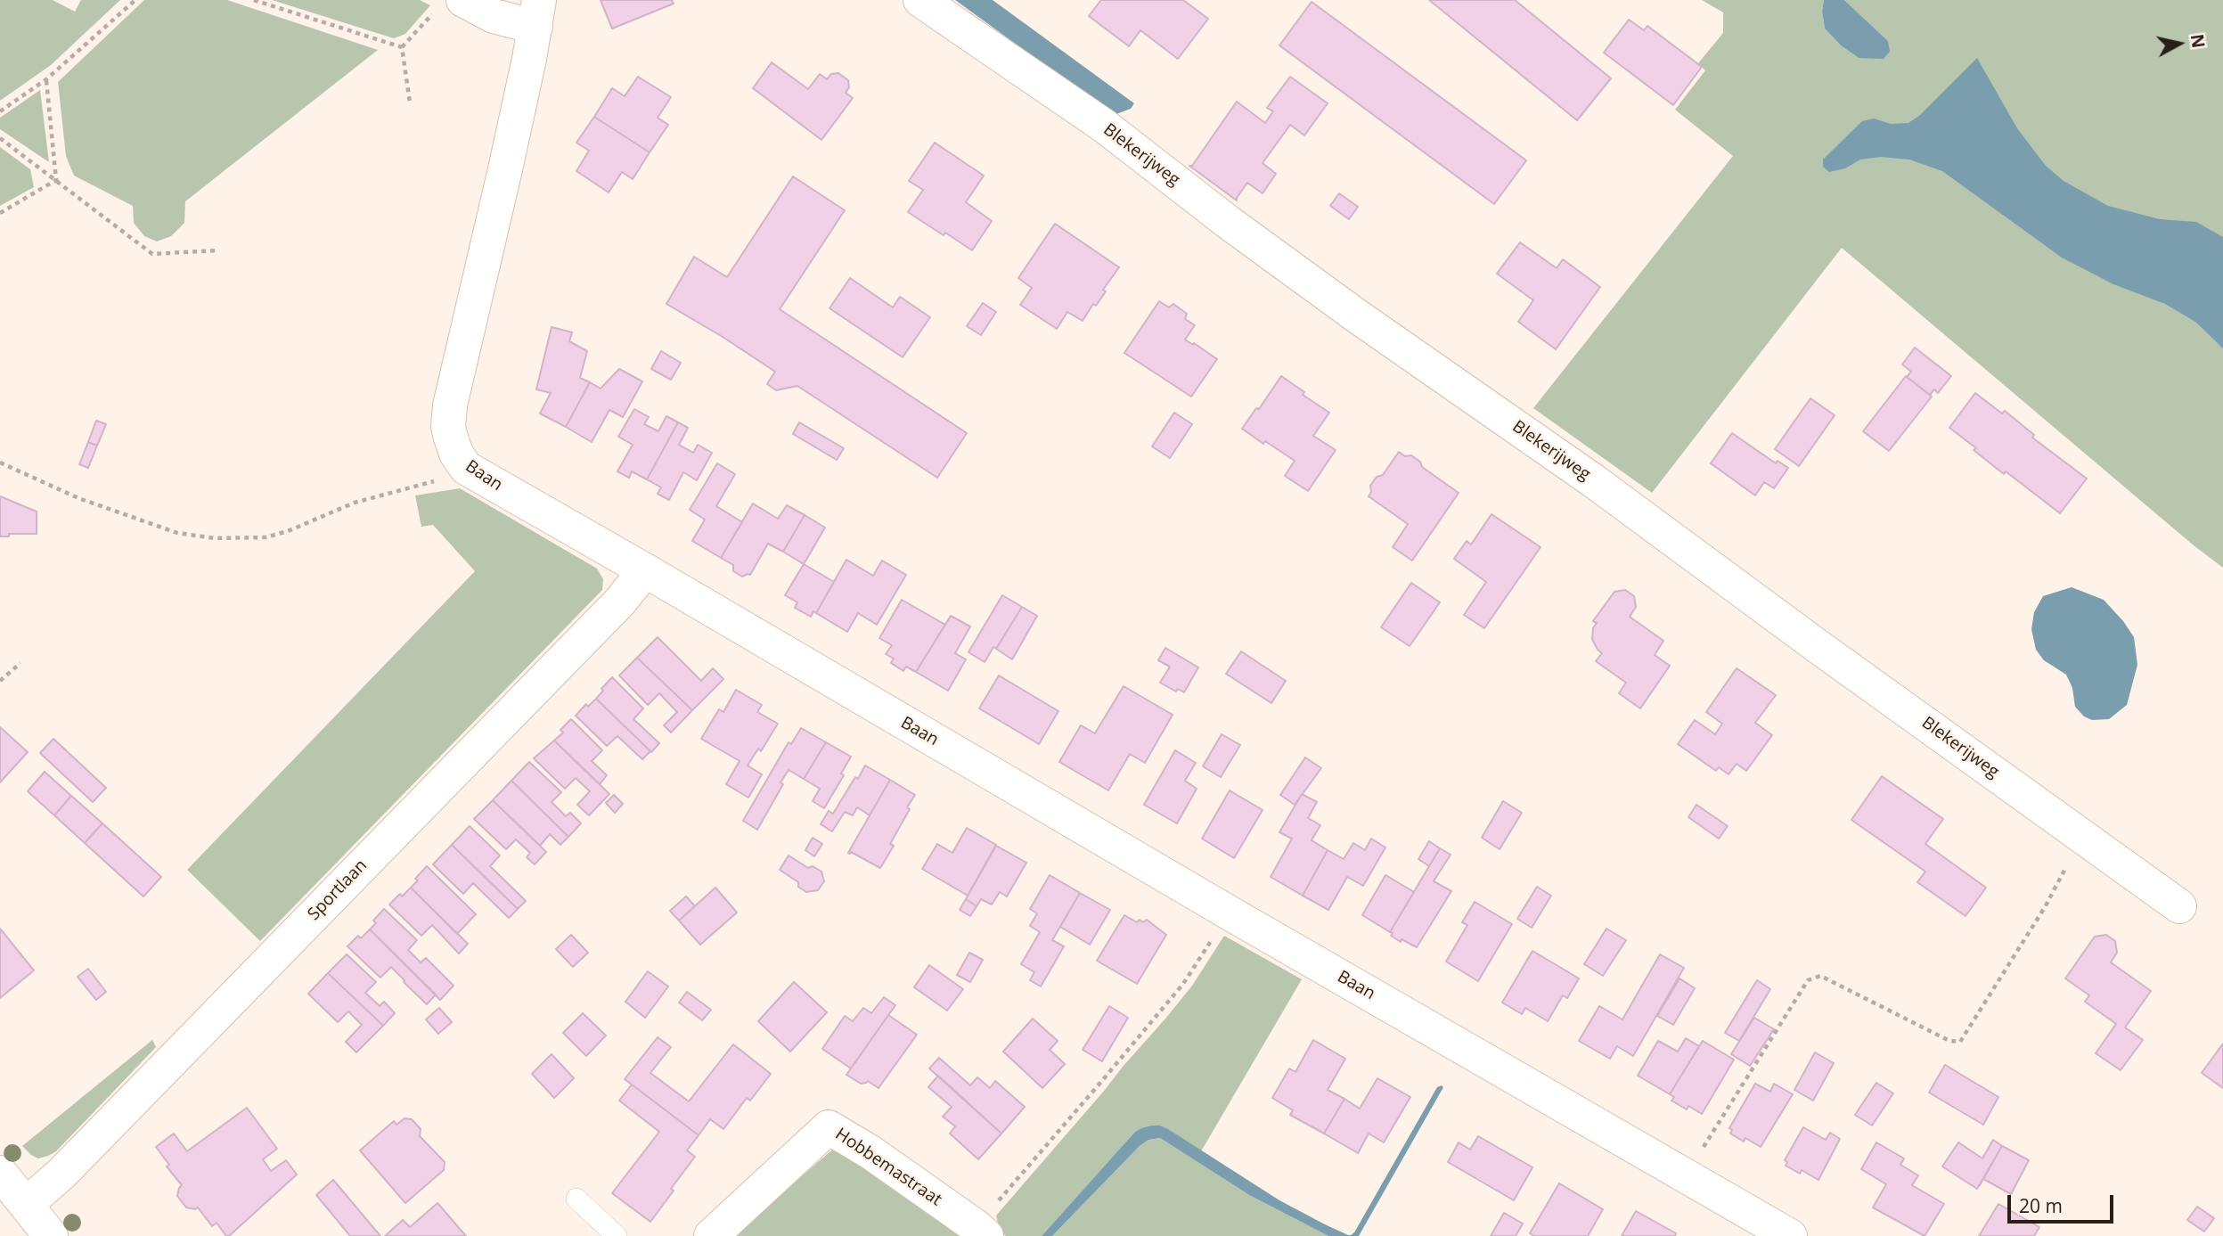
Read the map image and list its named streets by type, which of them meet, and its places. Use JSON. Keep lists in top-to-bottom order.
{
  "streets": {
    "street": [
      "Blekerijweg",
      "Baan",
      "Sportlaan",
      "Hobbemastraat"
    ]
  },
  "crossings": [
    ["Baan", "Sportlaan"]
  ],
  "scale_bar": "20 m",
  "north": "right"
}
